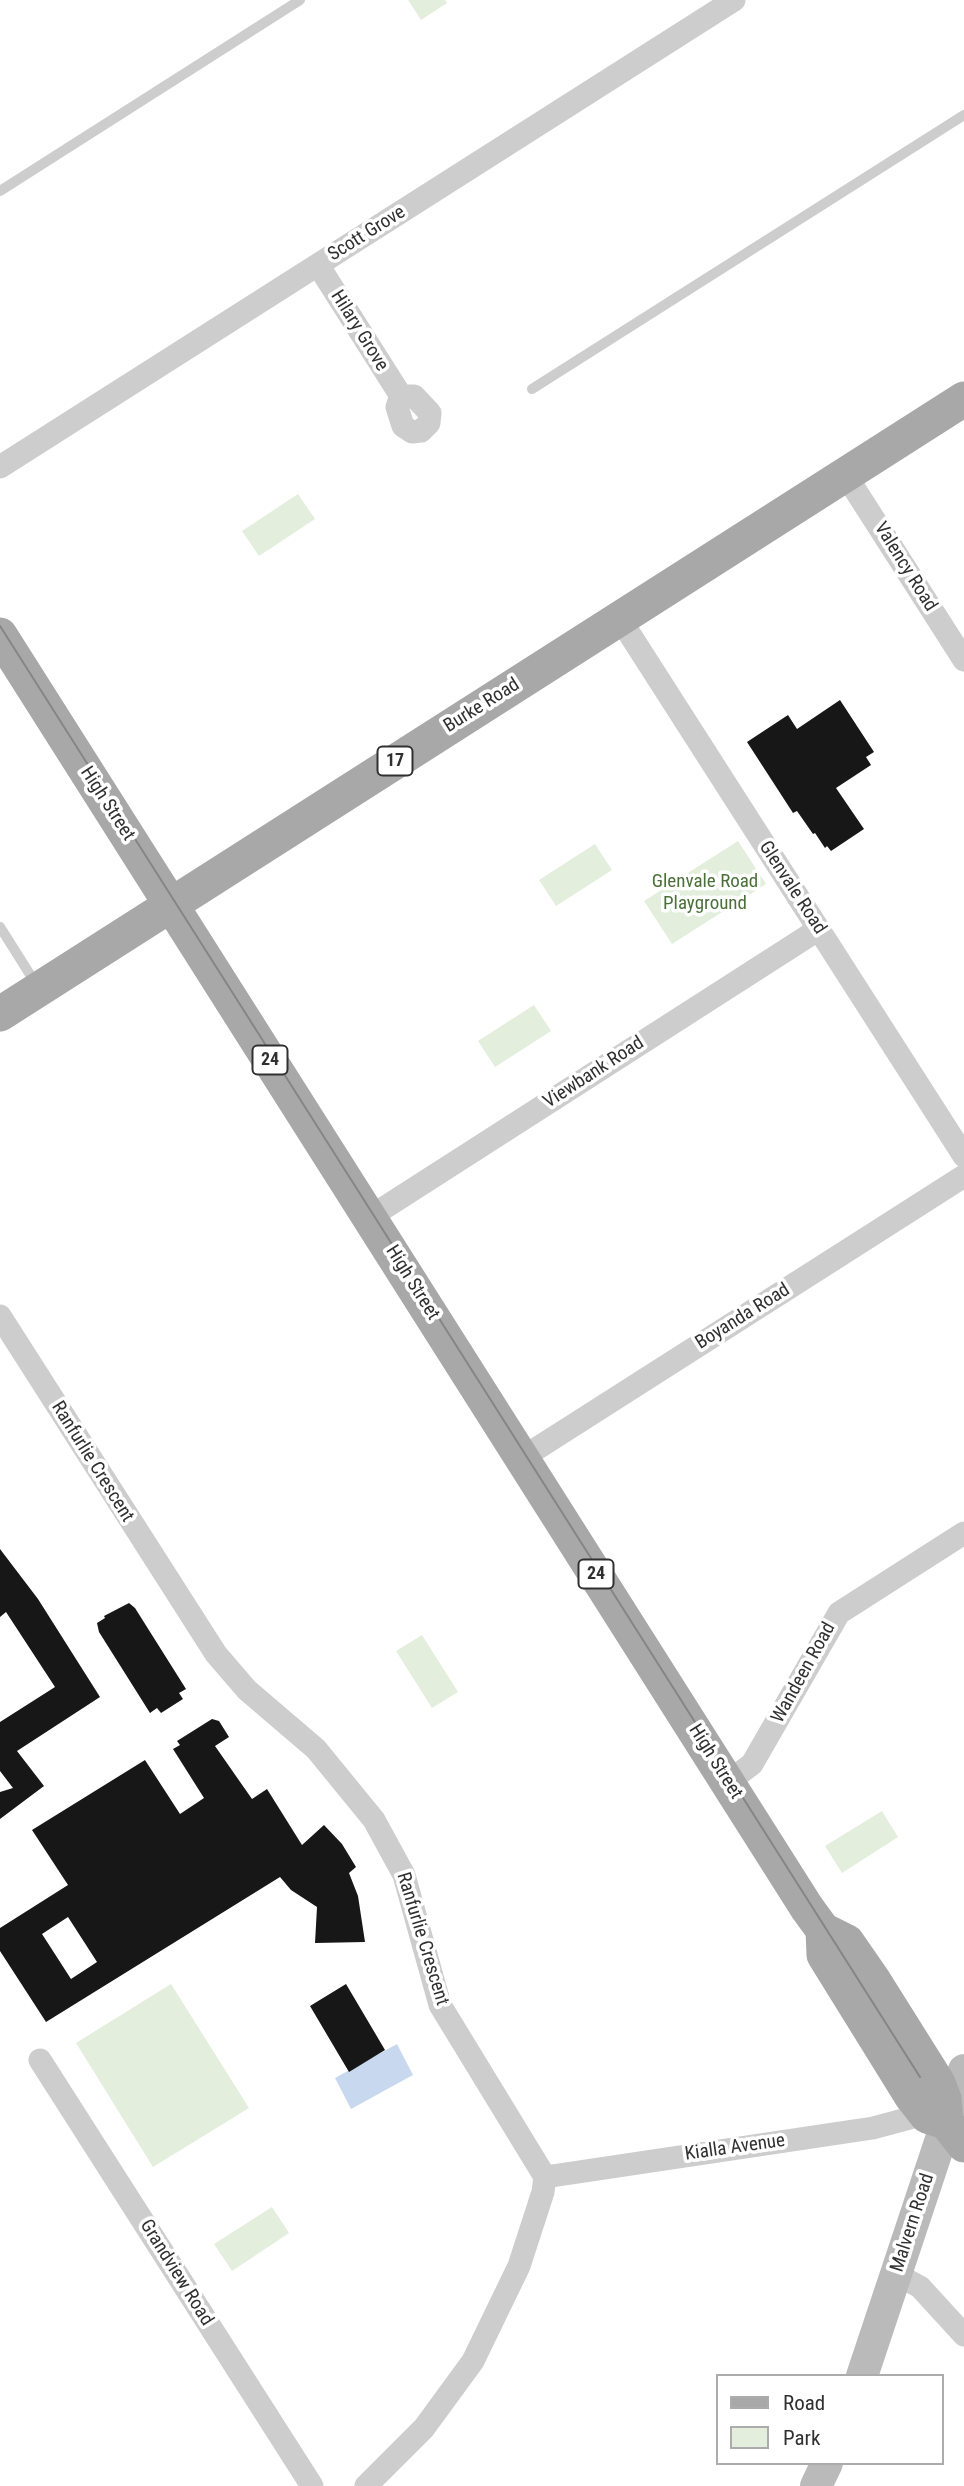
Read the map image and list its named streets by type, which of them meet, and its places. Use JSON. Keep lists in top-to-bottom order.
{
  "streets": {
    "main road": [
      "Burke Road",
      "17",
      "High Street",
      "24",
      "Malvern Road"
    ],
    "street": [
      "Scott Grove",
      "Hilary Grove",
      "Valency Road",
      "Glenvale Road",
      "Viewbank Road",
      "Boyanda Road",
      "Ranfurlie Crescent",
      "Wandeen Road",
      "Kialla Avenue",
      "Grandview Road"
    ]
  },
  "crossings": [
    ["Scott Grove", "Hilary Grove"],
    ["Valency Road", "Burke Road"],
    ["Burke Road", "High Street"],
    ["Burke Road", "Glenvale Road"],
    ["High Street", "Viewbank Road"],
    ["High Street", "Boyanda Road"],
    ["High Street", "Wandeen Road"],
    ["High Street", "Kialla Avenue"],
    ["High Street", "Malvern Road"],
    ["Glenvale Road", "Viewbank Road"],
    ["Ranfurlie Crescent", "Kialla Avenue"],
    ["Kialla Avenue", "Malvern Road"]
  ],
  "parks": ["Glenvale Road Playground"],
  "legend": ["Road", "Park"]
}
